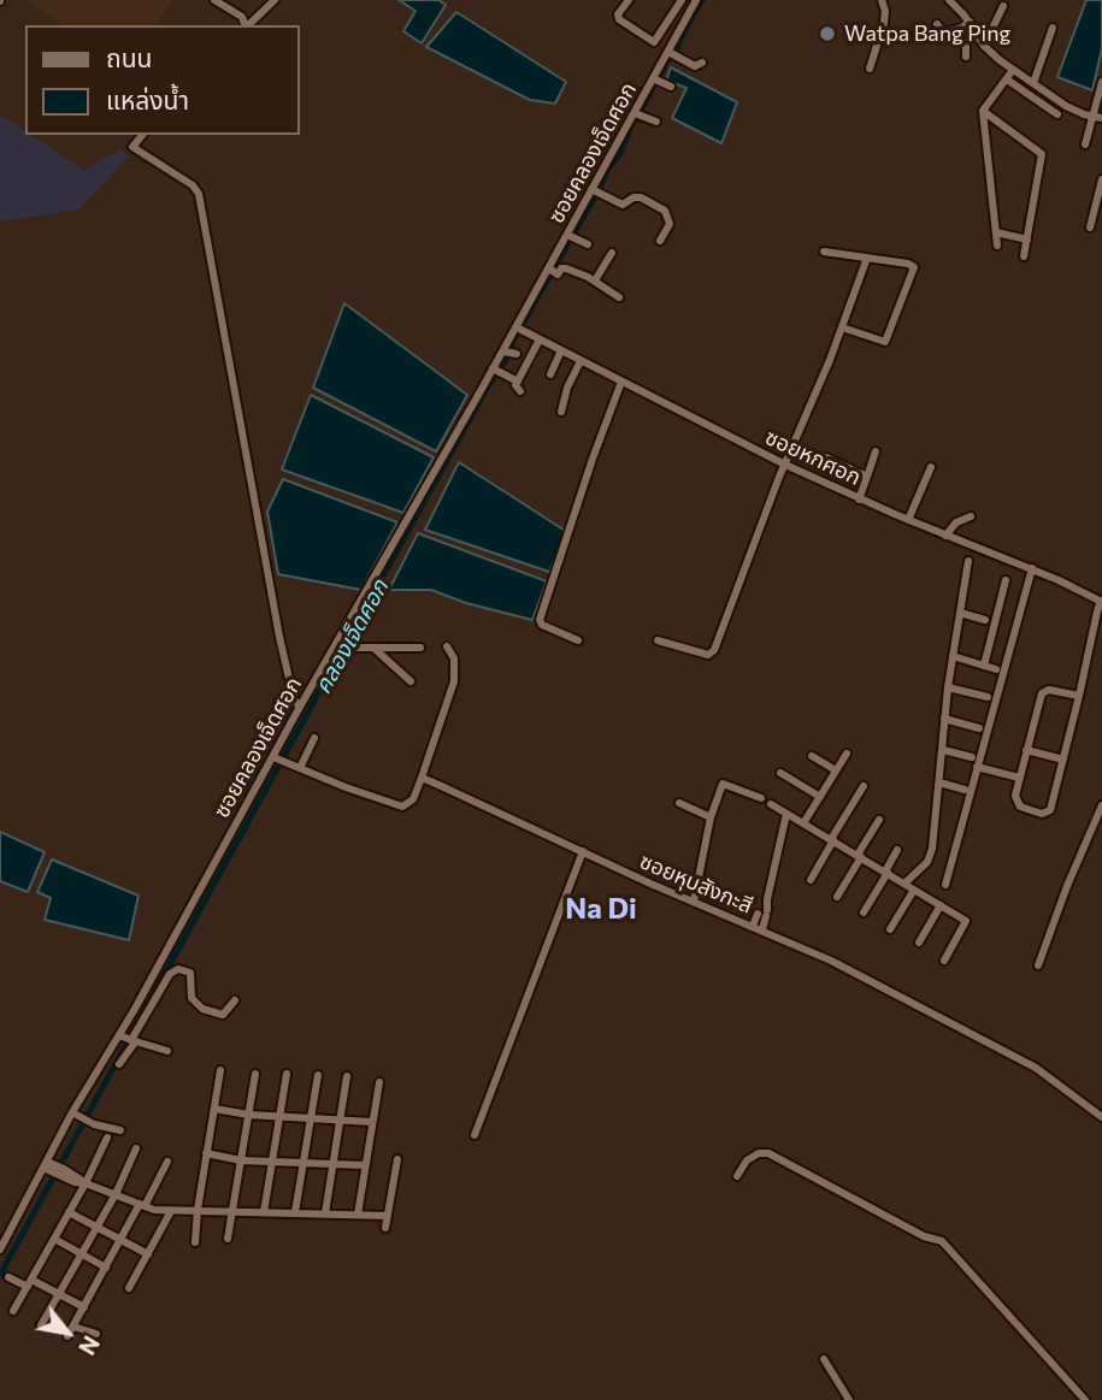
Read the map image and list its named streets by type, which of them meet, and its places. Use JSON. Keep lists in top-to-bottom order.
{
  "streets": {
    "street": ["ซอยคลองเจ็ดศอก", "ซอยหกศอก", "ซอยหุบสังกะสี"]
  },
  "crossings": [
    ["ซอยคลองเจ็ดศอก", "ซอยหกศอก"]
  ],
  "districts": ["Na Di"],
  "water": ["คลองเจ็ดศอก"],
  "places": ["Watpa Bang Ping"],
  "legend": ["ถนน", "แหล่งน้ำ"],
  "north": "bottom right"
}
